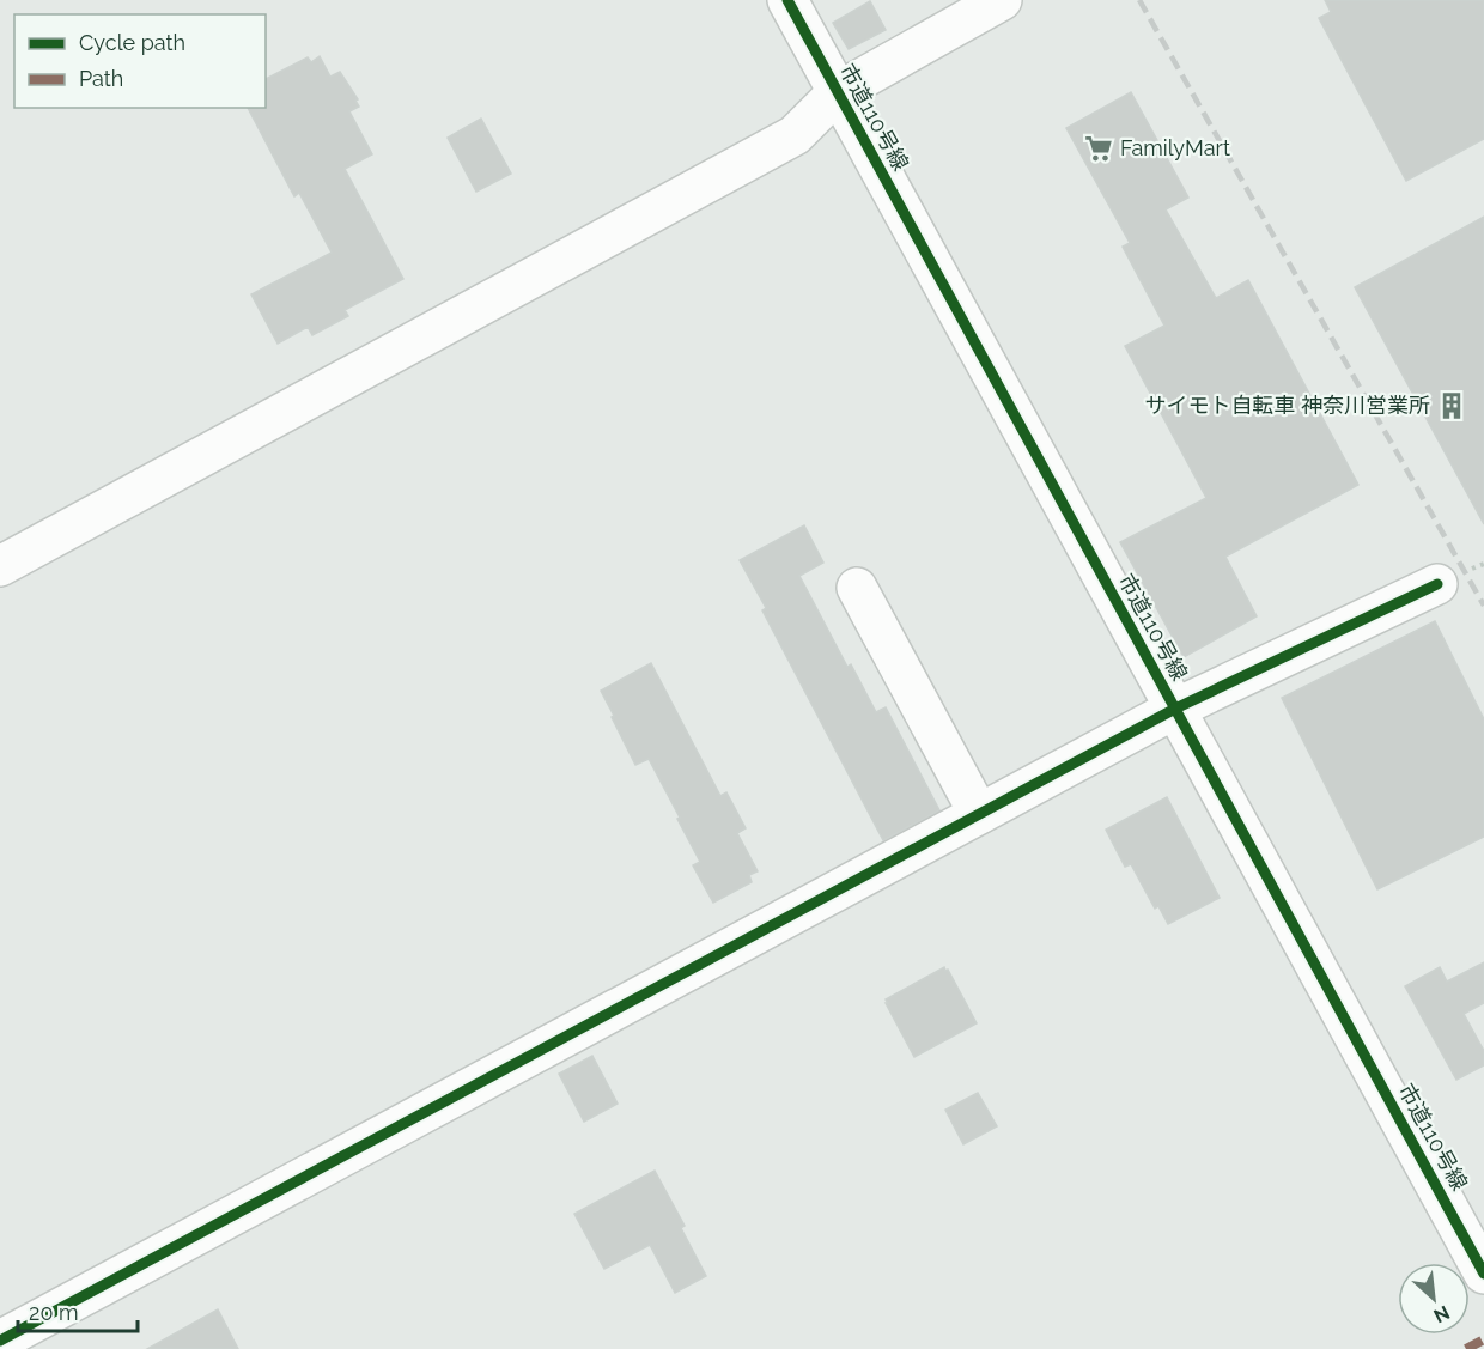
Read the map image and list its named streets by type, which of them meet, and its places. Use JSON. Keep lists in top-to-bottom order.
{
  "streets": {
    "street": ["市道110号線"]
  },
  "places": {
    "supermarket": ["FamilyMart"],
    "building": ["サイモト自転車 神奈川営業所"]
  },
  "legend": ["Cycle path", "Path"],
  "scale_bar": "20 m",
  "north": "bottom right"
}
